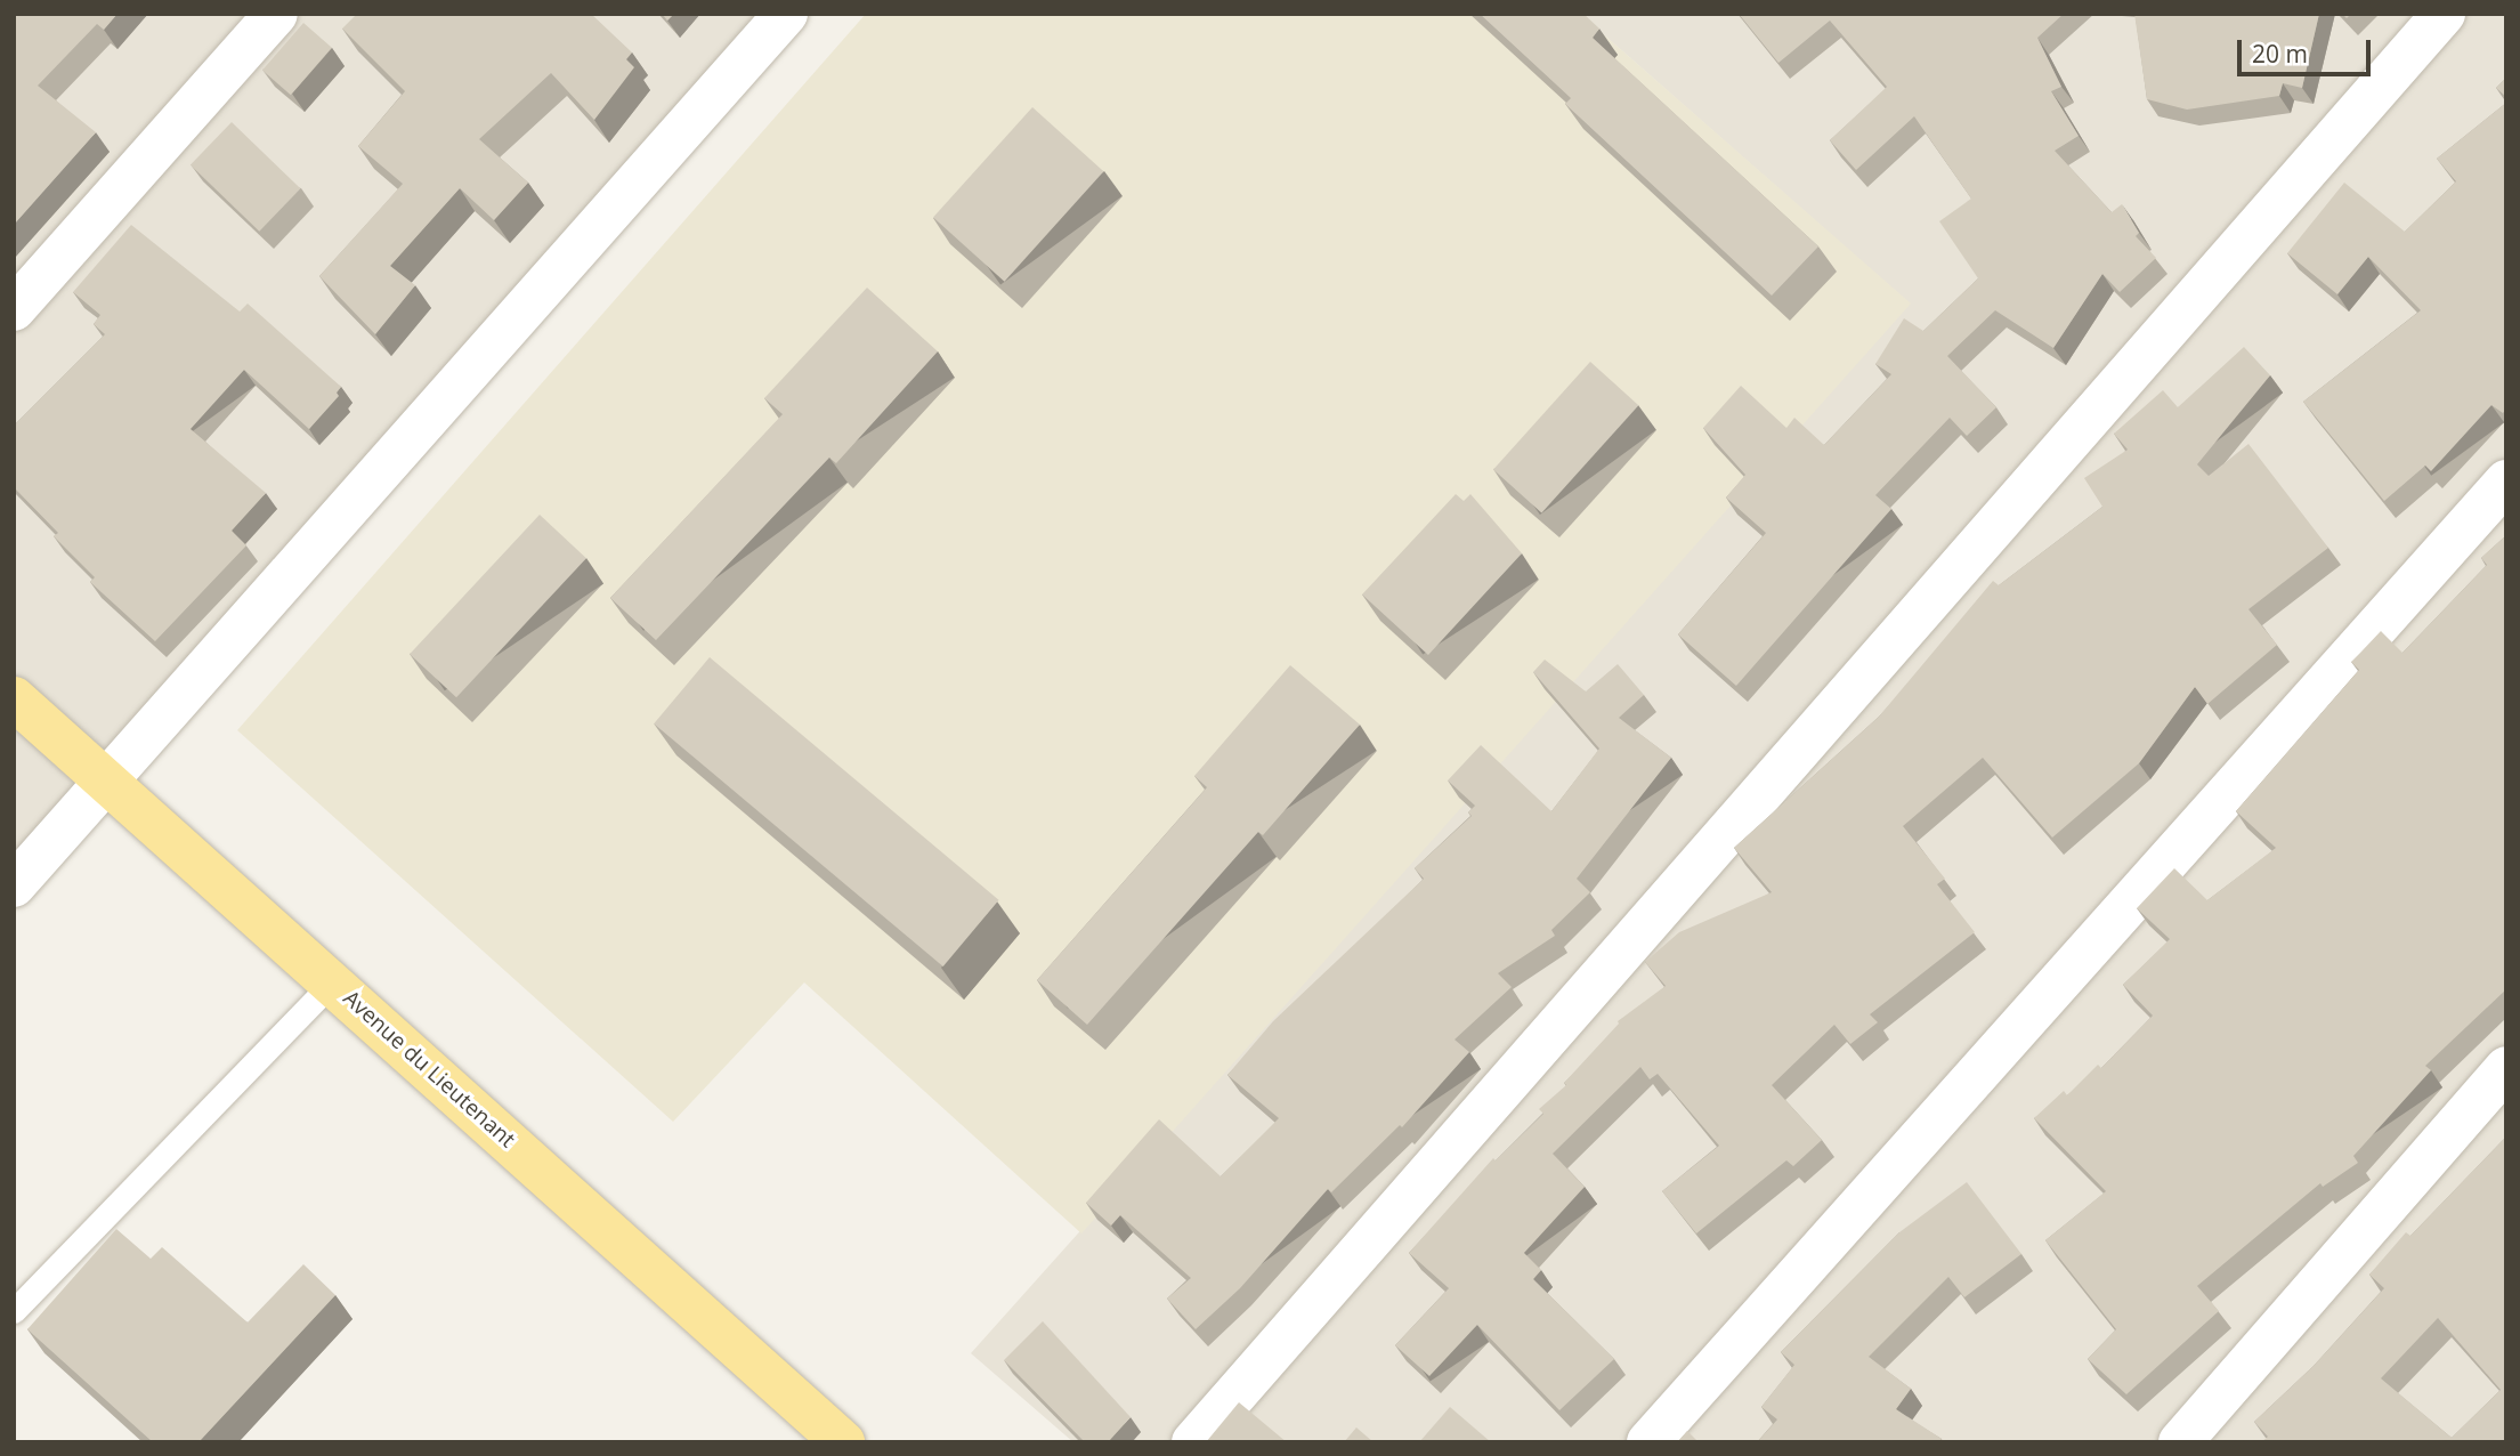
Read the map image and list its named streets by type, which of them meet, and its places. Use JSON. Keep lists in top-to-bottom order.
{
  "streets": {
    "main road": ["Avenue du Lieutenant"]
  },
  "scale_bar": "20 m"
}
